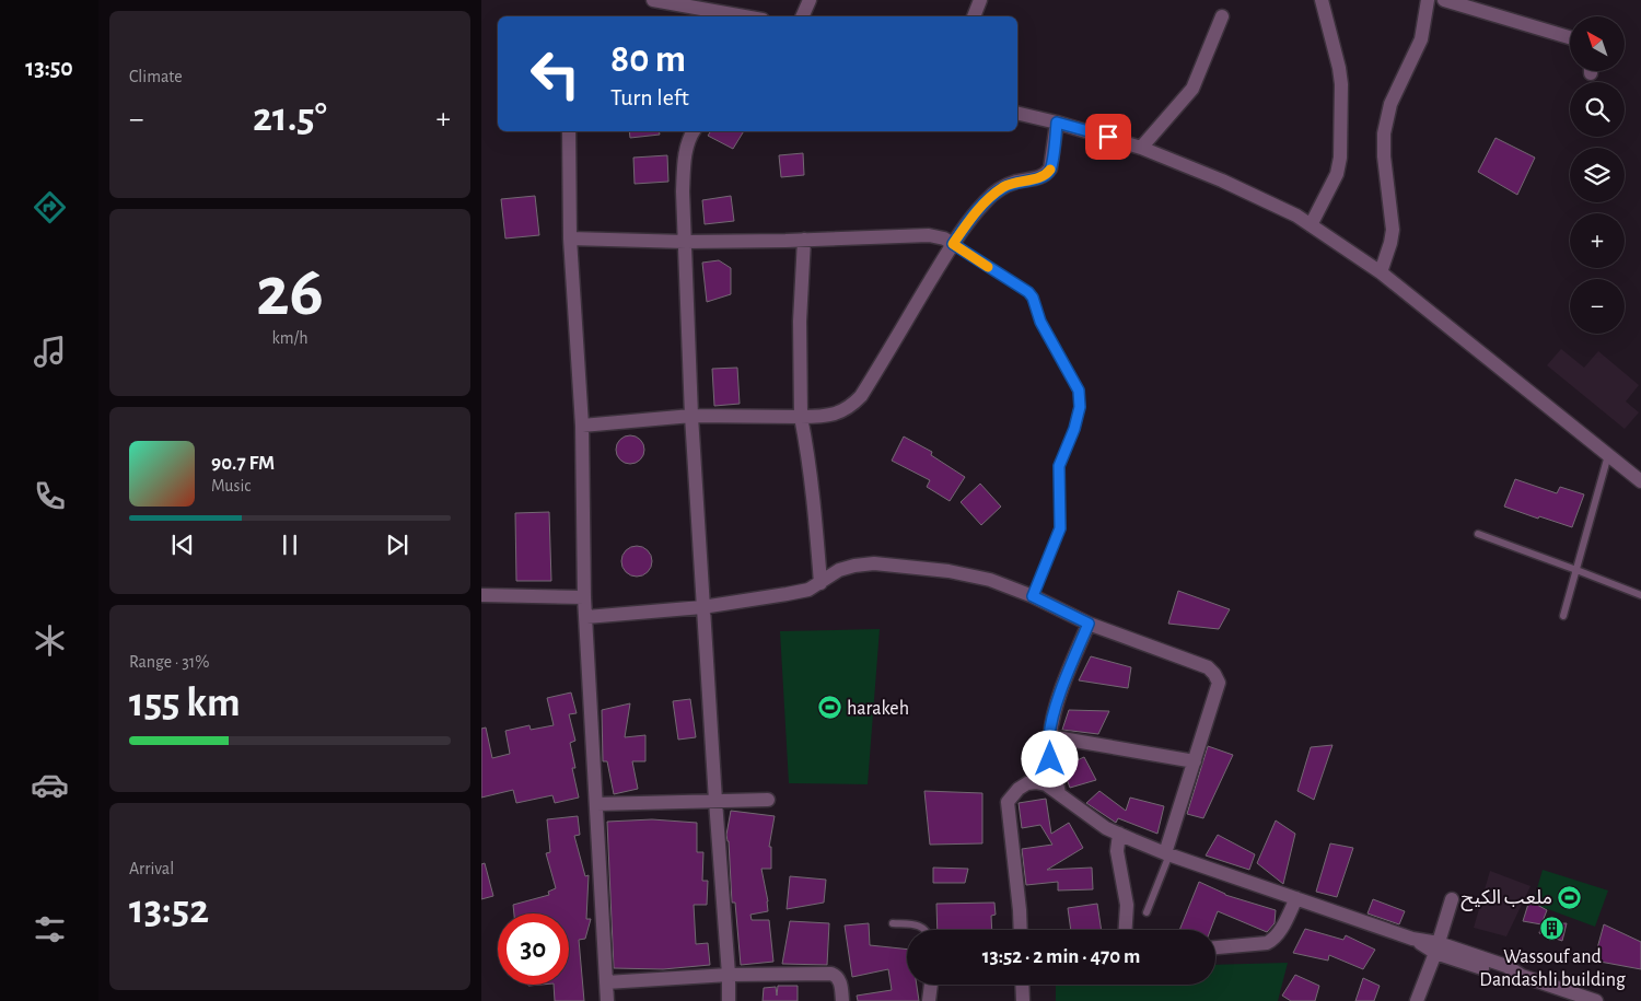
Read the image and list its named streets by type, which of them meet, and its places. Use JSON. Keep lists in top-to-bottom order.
{
  "places": {
    "sports": ["harakeh", "ملعب الكيح"],
    "building": ["Wassouf and Dandashli building"]
  },
  "north": "top left",
  "page": {
    "tabs": "13:50",
    "tile": [
      "Climate",
      ["26", "km/h"],
      ["Range · 31%", "155 km"],
      ["Arrival", "13:52"]
    ],
    "map_buttons": ["+", "−"],
    "turn": ["80 m", "Turn left"],
    "heat": ["−", "21.5°", "+"],
    "song": ["90.7 FM", "Music"],
    "limit": "30",
    "trip": "13:52 · 2 min · 470 m"
  }
}
